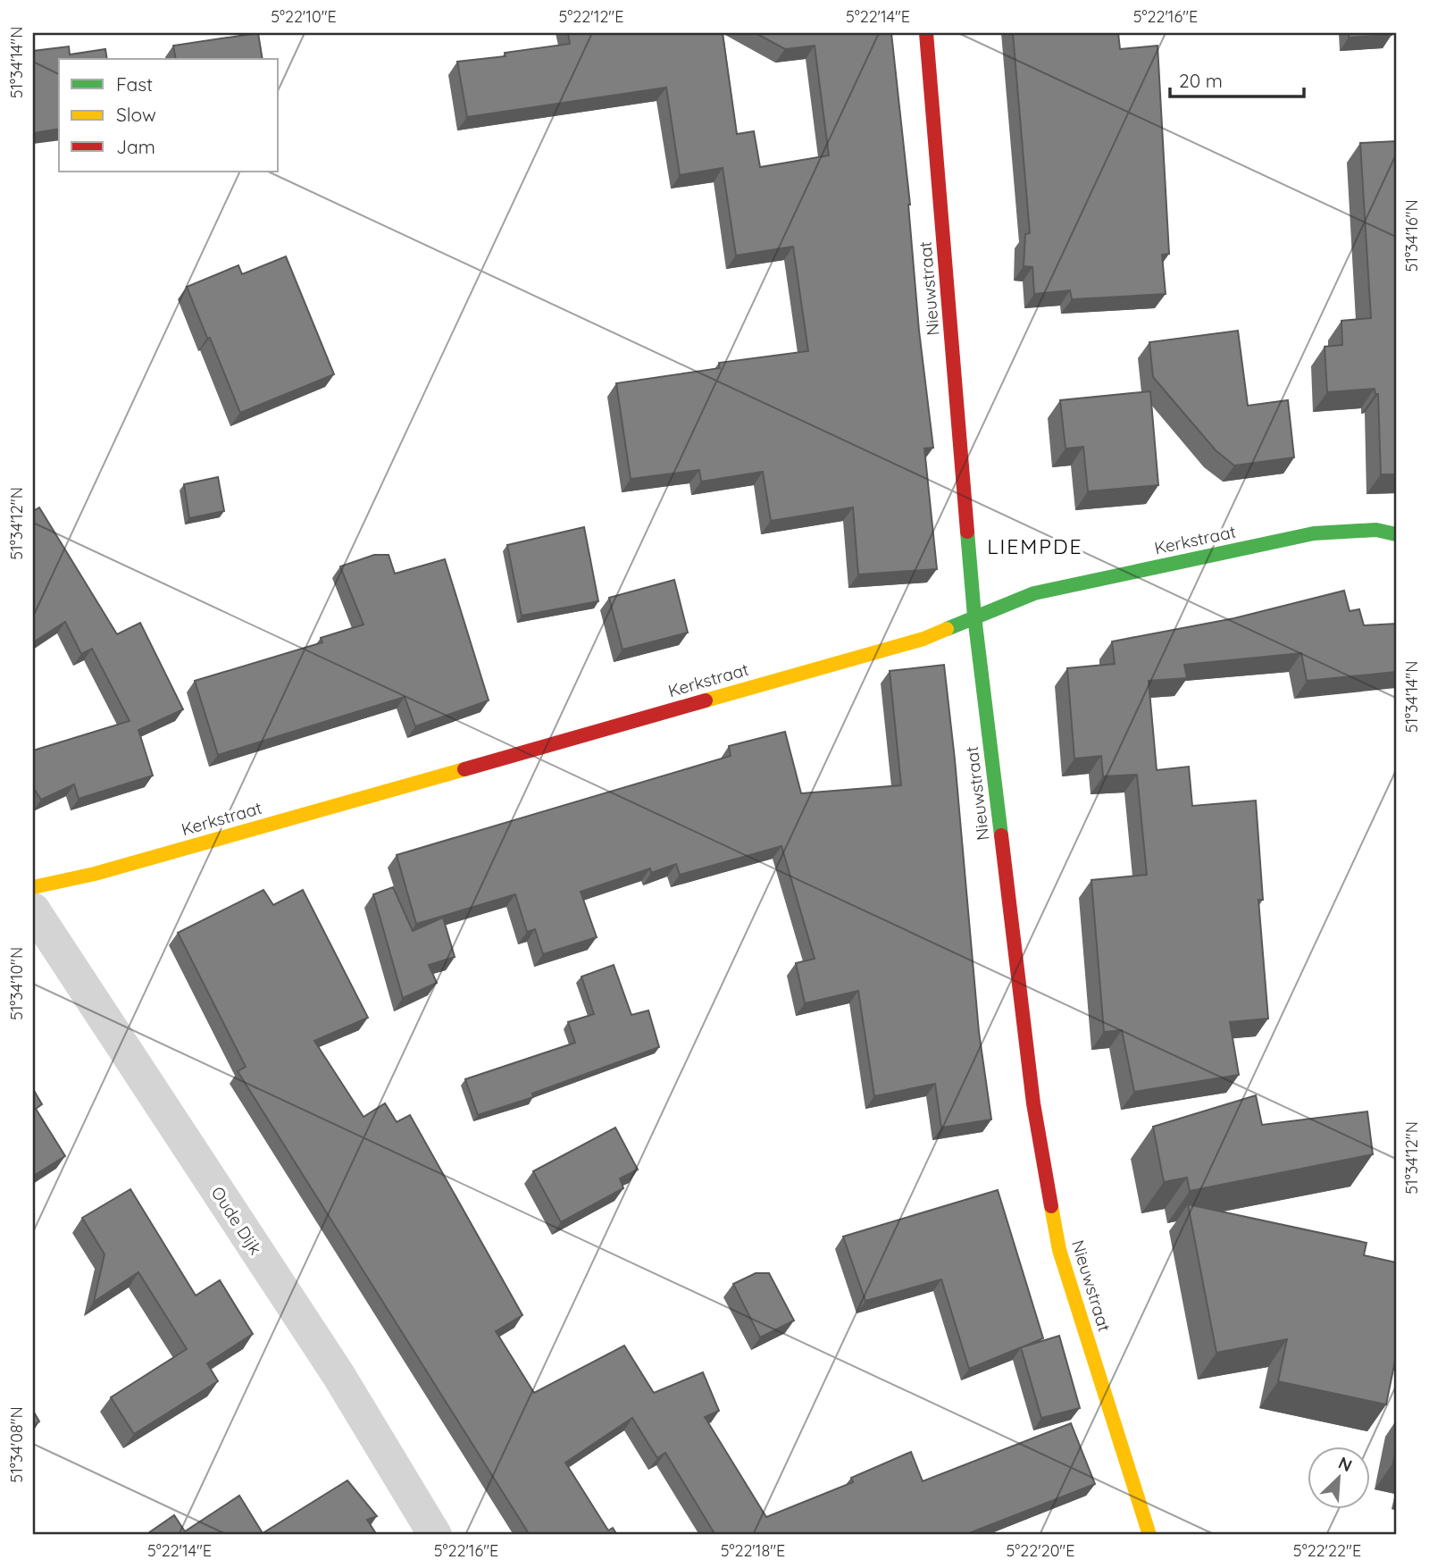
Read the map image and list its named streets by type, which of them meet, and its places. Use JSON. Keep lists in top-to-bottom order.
{
  "streets": {
    "street": ["Nieuwstraat", "Kerkstraat", "Oude Dijk"]
  },
  "crossings": [
    ["Nieuwstraat", "Kerkstraat"]
  ],
  "districts": ["LIEMPDE"],
  "legend": ["Fast", "Slow", "Jam"],
  "scale_bar": "20 m",
  "north": "top right",
  "coordinates": [
    "5°22'10\"E",
    "5°22'12\"E",
    "5°22'14\"E",
    "5°22'16\"E",
    "51°34'14\"N",
    "51°34'16\"N",
    "51°34'12\"N",
    "51°34'10\"N",
    "51°34'08\"N",
    "5°22'18\"E",
    "5°22'20\"E",
    "5°22'22\"E"
  ]
}
